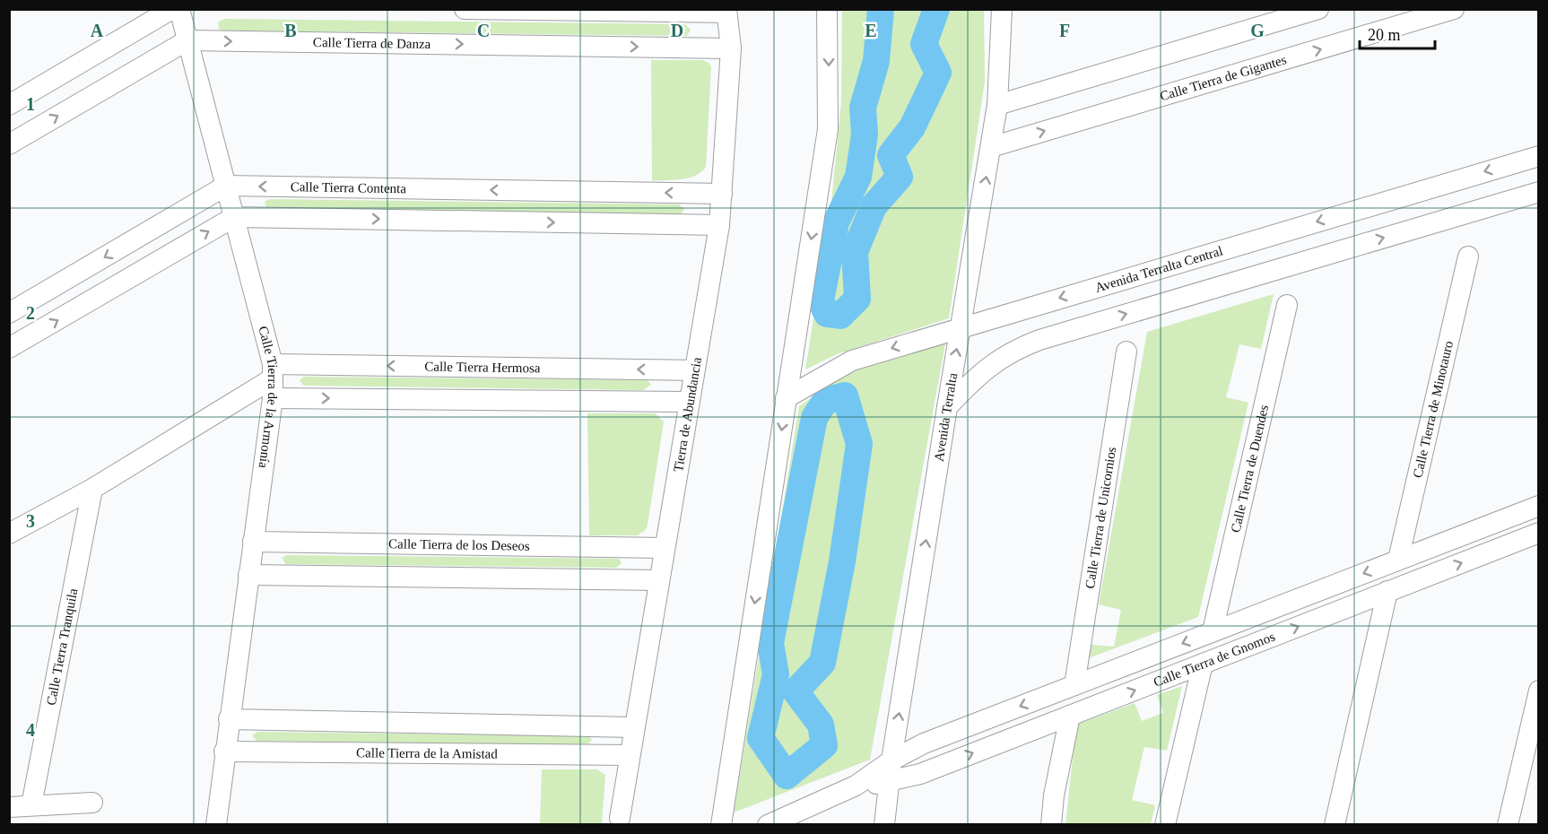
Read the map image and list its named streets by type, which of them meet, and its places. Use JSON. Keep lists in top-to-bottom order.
{
  "streets": {
    "street": [
      "Calle Tierra de Danza",
      "Calle Tierra de Gigantes",
      "Calle Tierra Contenta",
      "Avenida Terralta Central",
      "Calle Tierra Hermosa",
      "Calle Tierra de la Armonía",
      "Calle Tierra de Minotauro",
      "Tierra de Abundancia",
      "Avenida Terralta",
      "Calle Tierra de Duendes",
      "Calle Tierra de Unicornios",
      "Calle Tierra de los Deseos",
      "Calle Tierra Tranquila",
      "Calle Tierra de Gnomos",
      "Calle Tierra de la Amistad"
    ]
  },
  "crossings": [
    ["Calle Tierra de Danza", "Calle Tierra de la Armonía"],
    ["Calle Tierra de Danza", "Tierra de Abundancia"],
    ["Calle Tierra de Gigantes", "Avenida Terralta"],
    ["Calle Tierra Contenta", "Calle Tierra de la Armonía"],
    ["Calle Tierra Contenta", "Tierra de Abundancia"],
    ["Avenida Terralta Central", "Avenida Terralta"],
    ["Calle Tierra Hermosa", "Calle Tierra de la Armonía"],
    ["Calle Tierra Hermosa", "Tierra de Abundancia"],
    ["Calle Tierra de la Armonía", "Calle Tierra de los Deseos"],
    ["Calle Tierra de la Armonía", "Calle Tierra de la Amistad"],
    ["Calle Tierra de Minotauro", "Calle Tierra de Gnomos"],
    ["Tierra de Abundancia", "Calle Tierra de los Deseos"],
    ["Tierra de Abundancia", "Calle Tierra de la Amistad"],
    ["Avenida Terralta", "Calle Tierra de Gnomos"],
    ["Calle Tierra de Duendes", "Calle Tierra de Gnomos"],
    ["Calle Tierra de Unicornios", "Calle Tierra de Gnomos"]
  ],
  "scale_bar": "20 m",
  "grid": {
    "columns": [
      "A",
      "B",
      "C",
      "D",
      "E",
      "F",
      "G"
    ],
    "rows": [
      "1",
      "2",
      "3",
      "4"
    ]
  }
}
